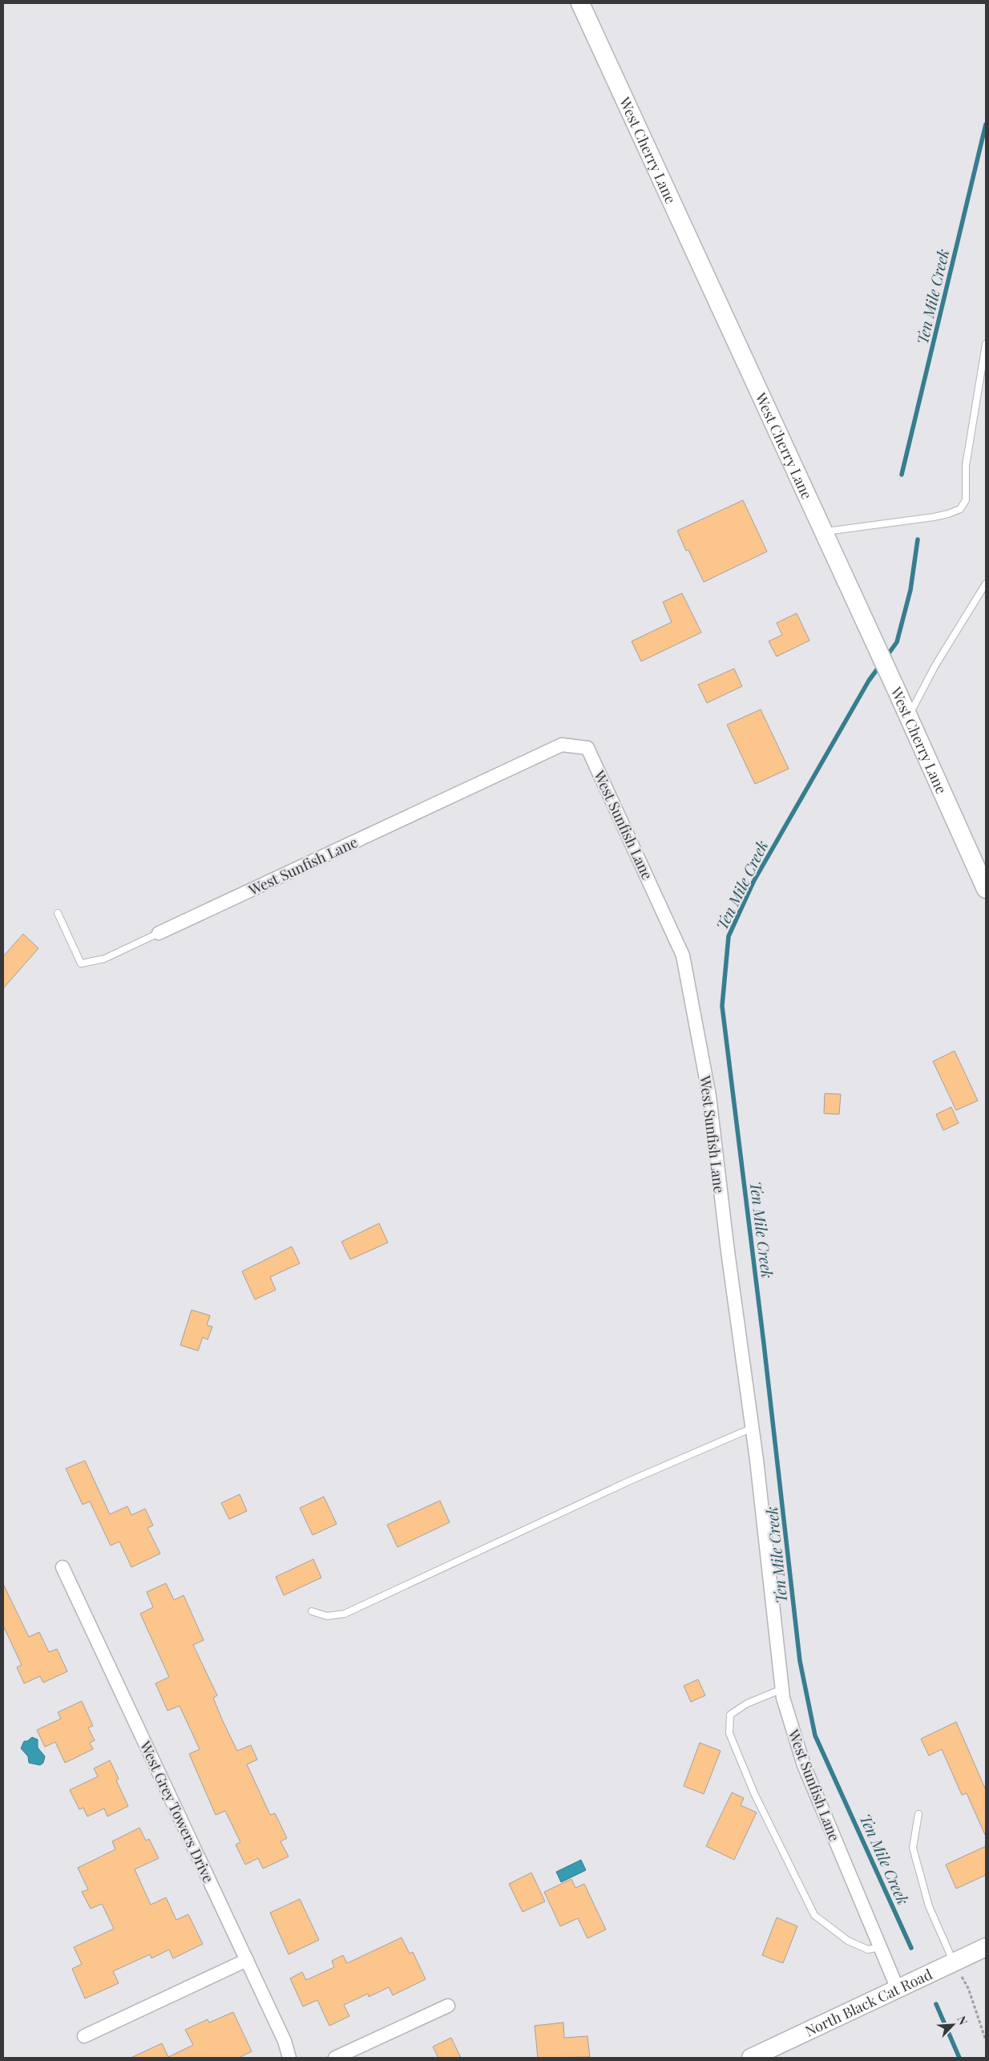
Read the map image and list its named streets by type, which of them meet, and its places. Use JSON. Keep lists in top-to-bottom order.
{
  "streets": {
    "main road": ["West Cherry Lane", "North Black Cat Road"],
    "street": ["West Sunfish Lane", "West Grey Towers Drive"]
  },
  "crossings": [
    ["West Sunfish Lane", "North Black Cat Road"]
  ],
  "water": ["Ten Mile Creek"],
  "north": "top right"
}
